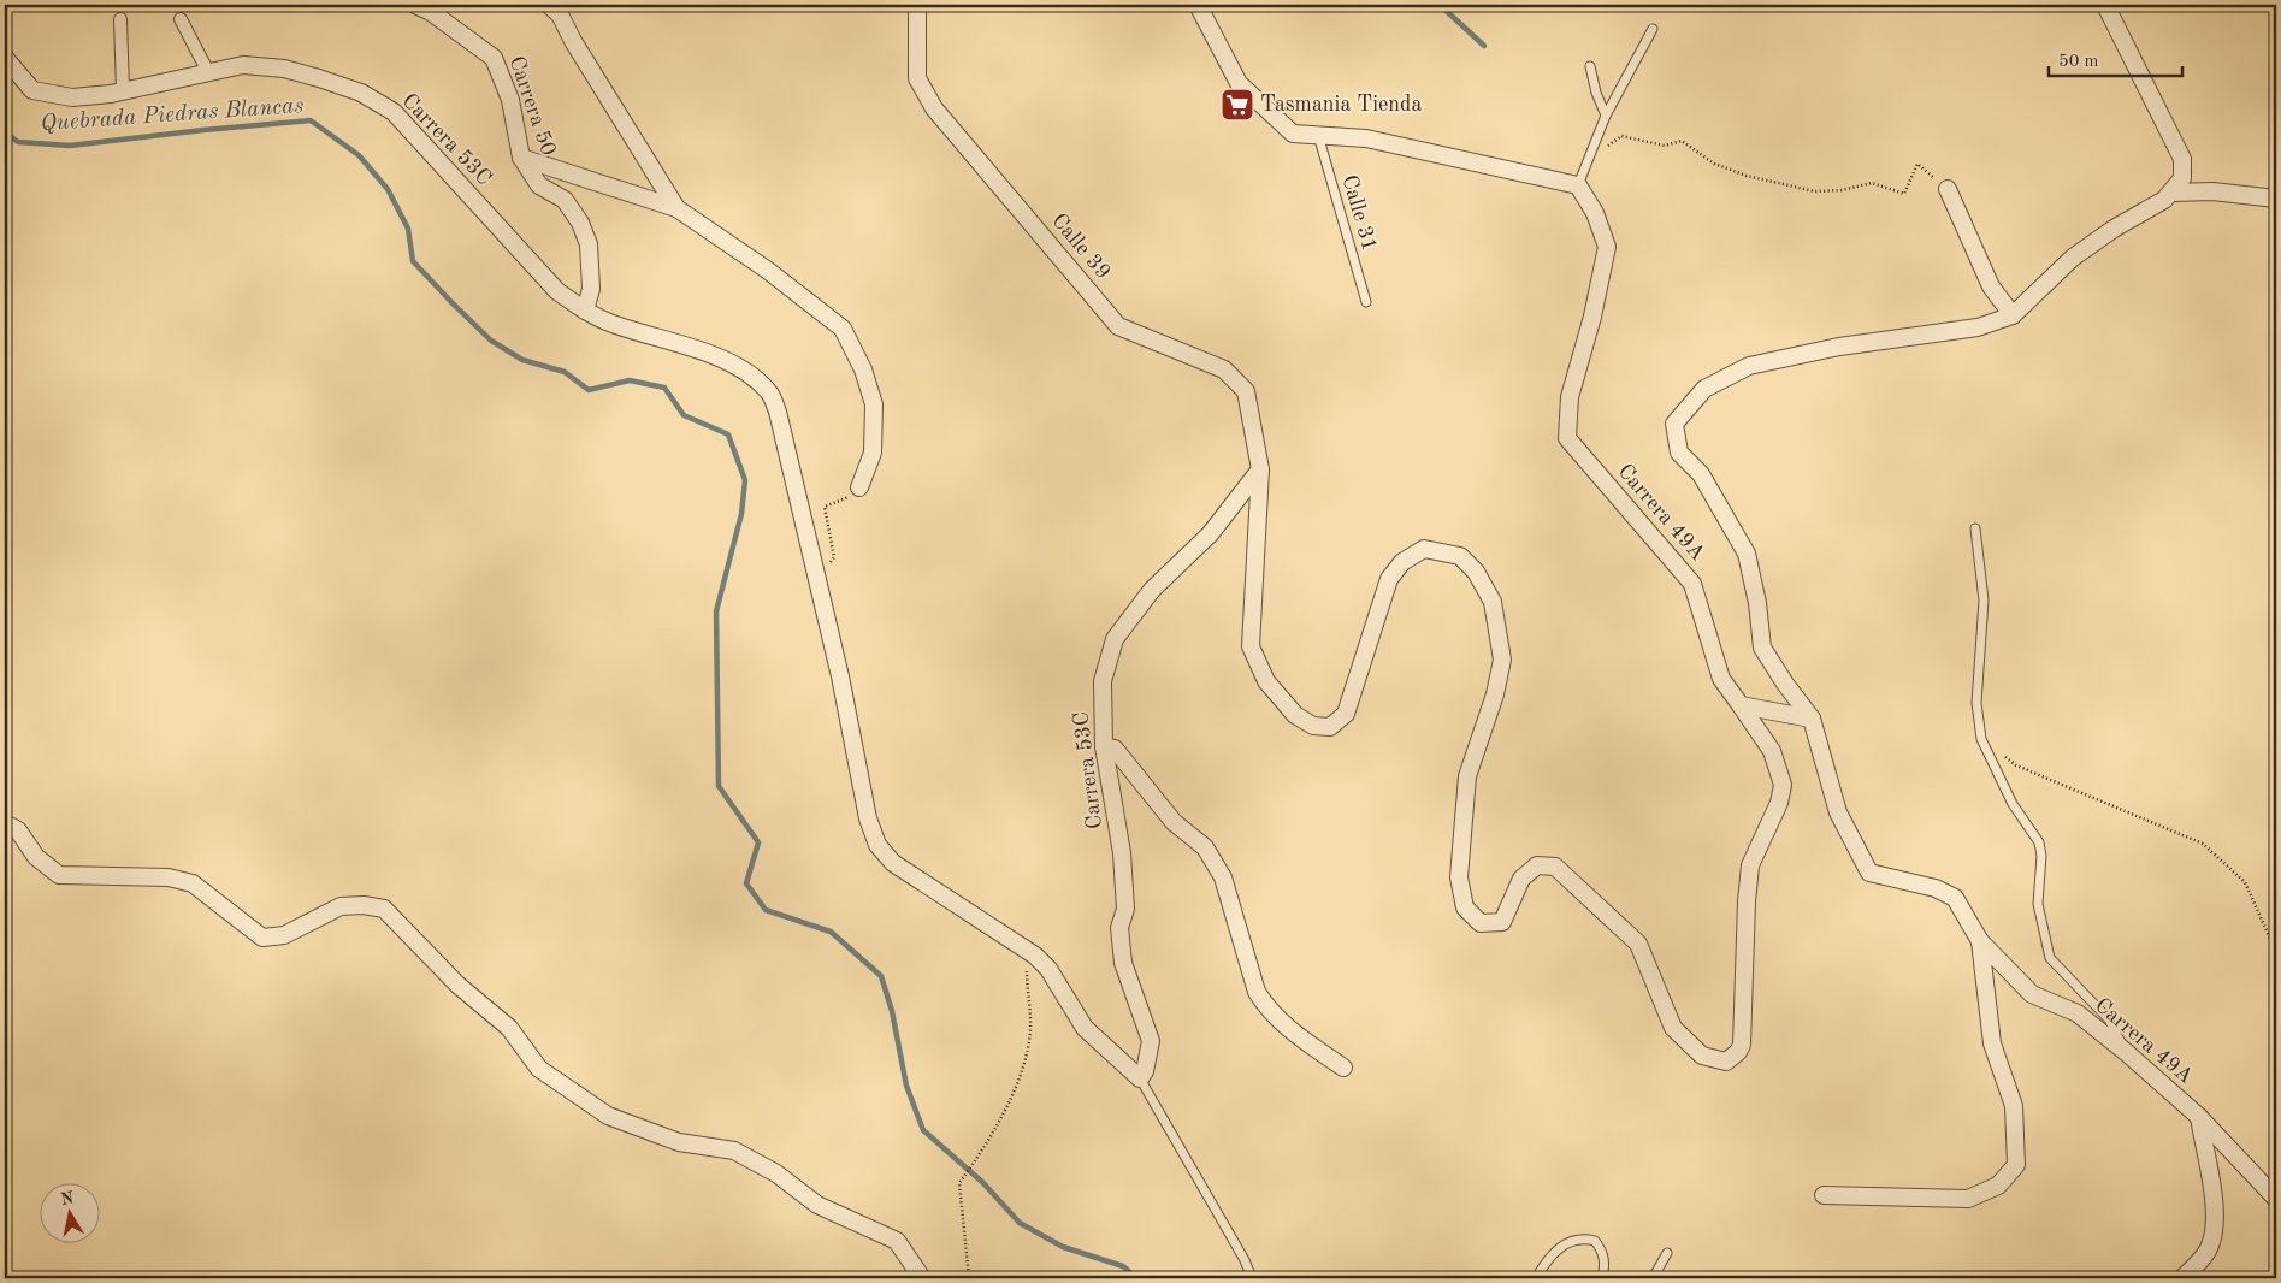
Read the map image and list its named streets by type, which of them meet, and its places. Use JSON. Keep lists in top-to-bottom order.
{
  "streets": {
    "street": [
      "Carrera 50",
      "Carrera 53C",
      "Calle 39",
      "Carrera 49A"
    ],
    "lane": ["Calle 31"]
  },
  "crossings": [
    ["Carrera 50", "Carrera 53C"],
    ["Carrera 53C", "Calle 39"],
    ["Calle 39", "Carrera 49A"]
  ],
  "water": ["Quebrada Piedras Blancas"],
  "places": {
    "supermarket": ["Tasmania Tienda"]
  },
  "scale_bar": "50 m",
  "north": "top"
}
